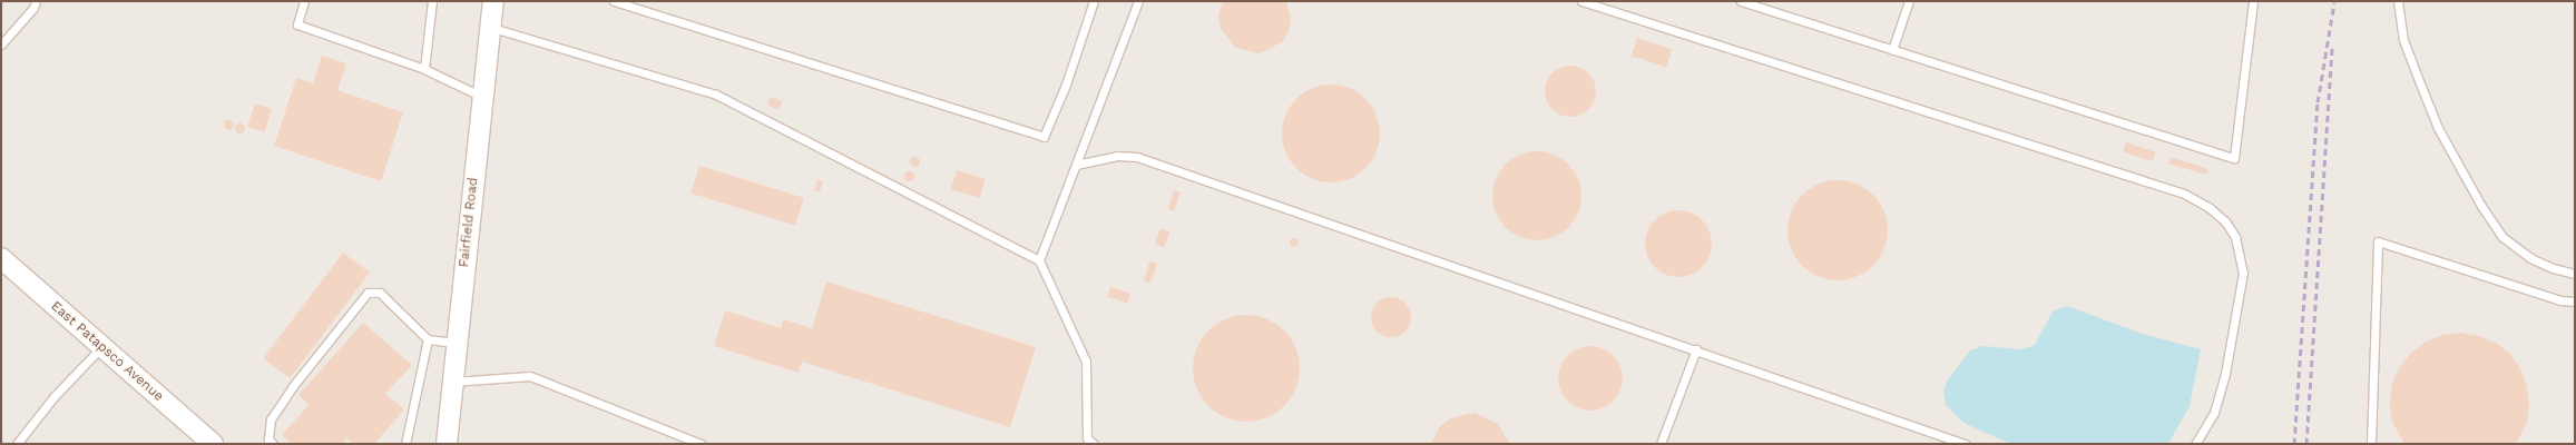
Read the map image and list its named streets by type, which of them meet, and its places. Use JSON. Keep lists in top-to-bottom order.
{
  "streets": {
    "street": ["Fairfield Road", "East Patapsco Avenue"]
  }
}
